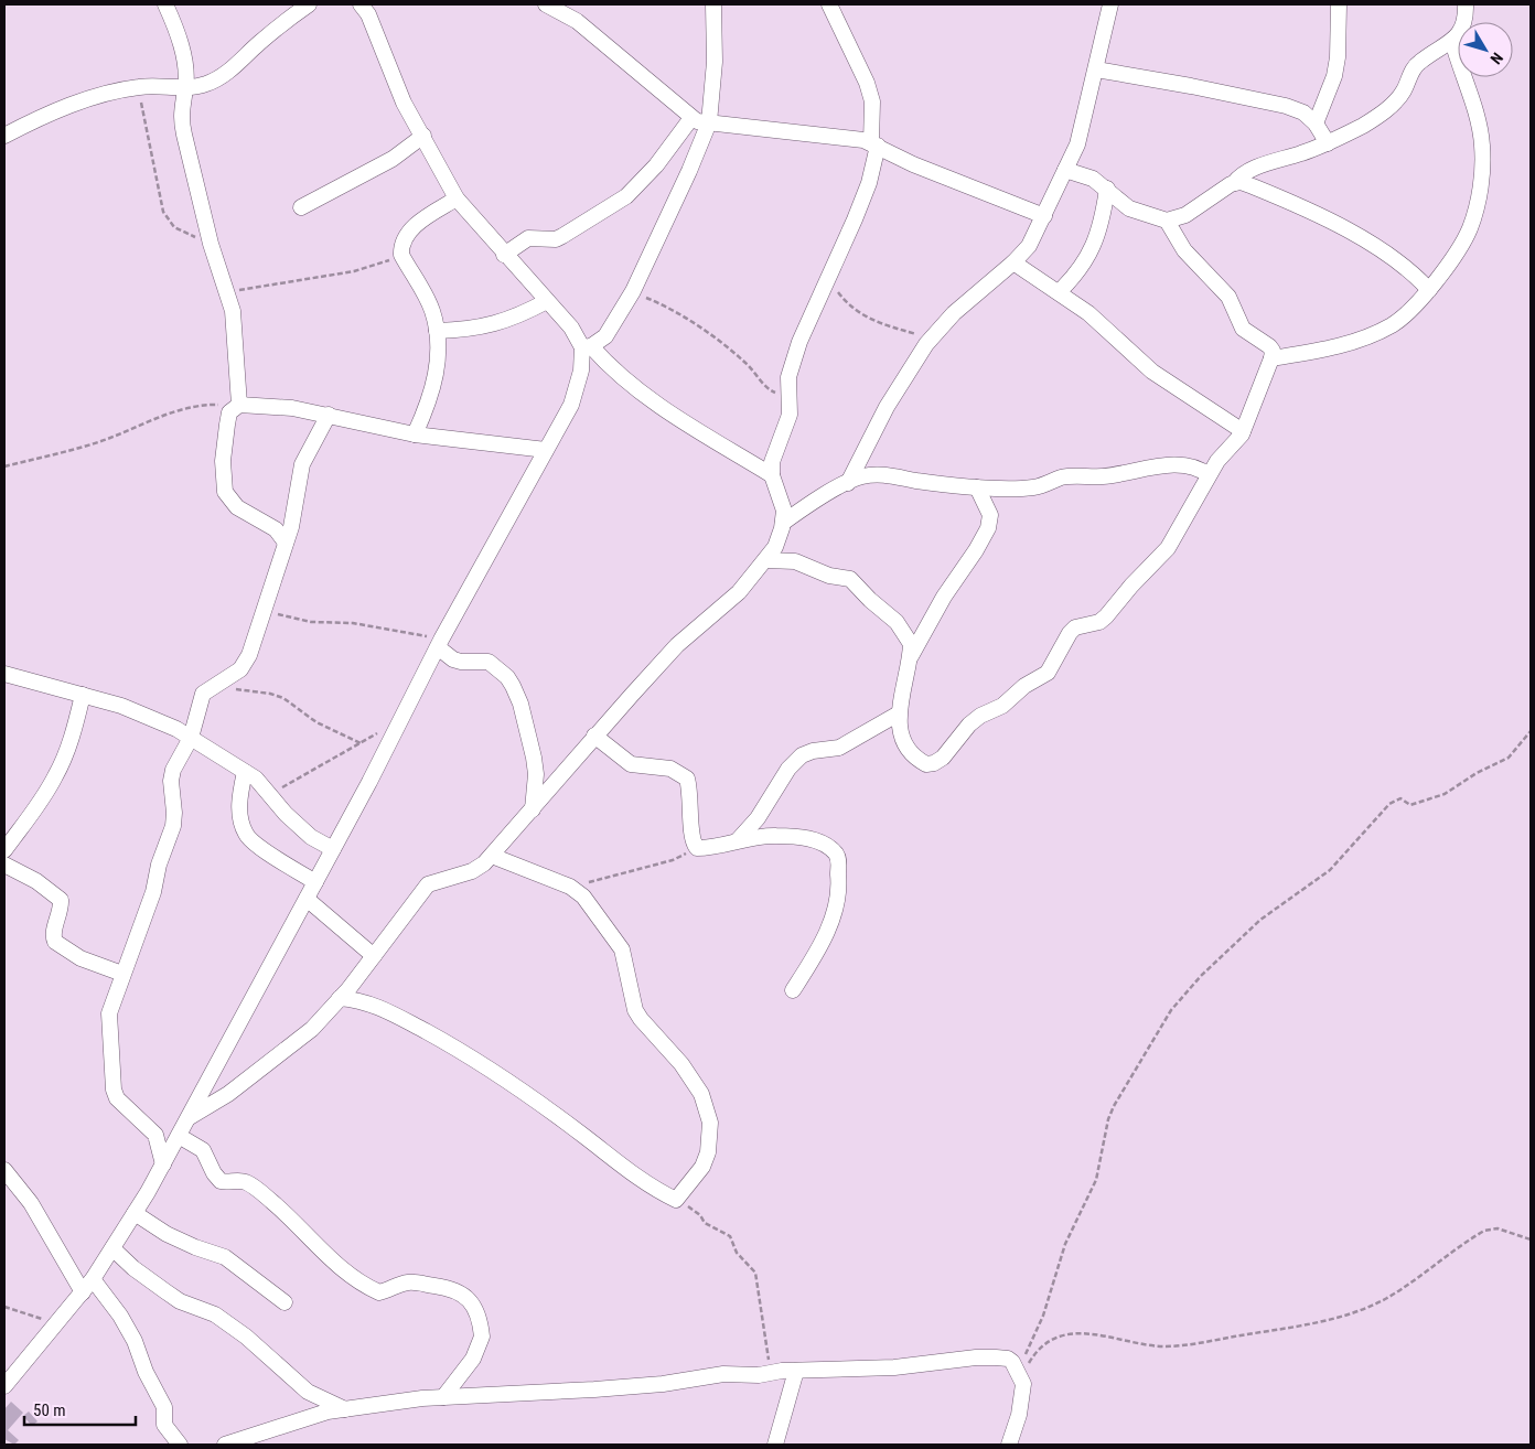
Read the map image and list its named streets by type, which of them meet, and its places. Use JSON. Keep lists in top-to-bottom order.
{
  "scale_bar": "50 m",
  "north": "bottom right"
}
